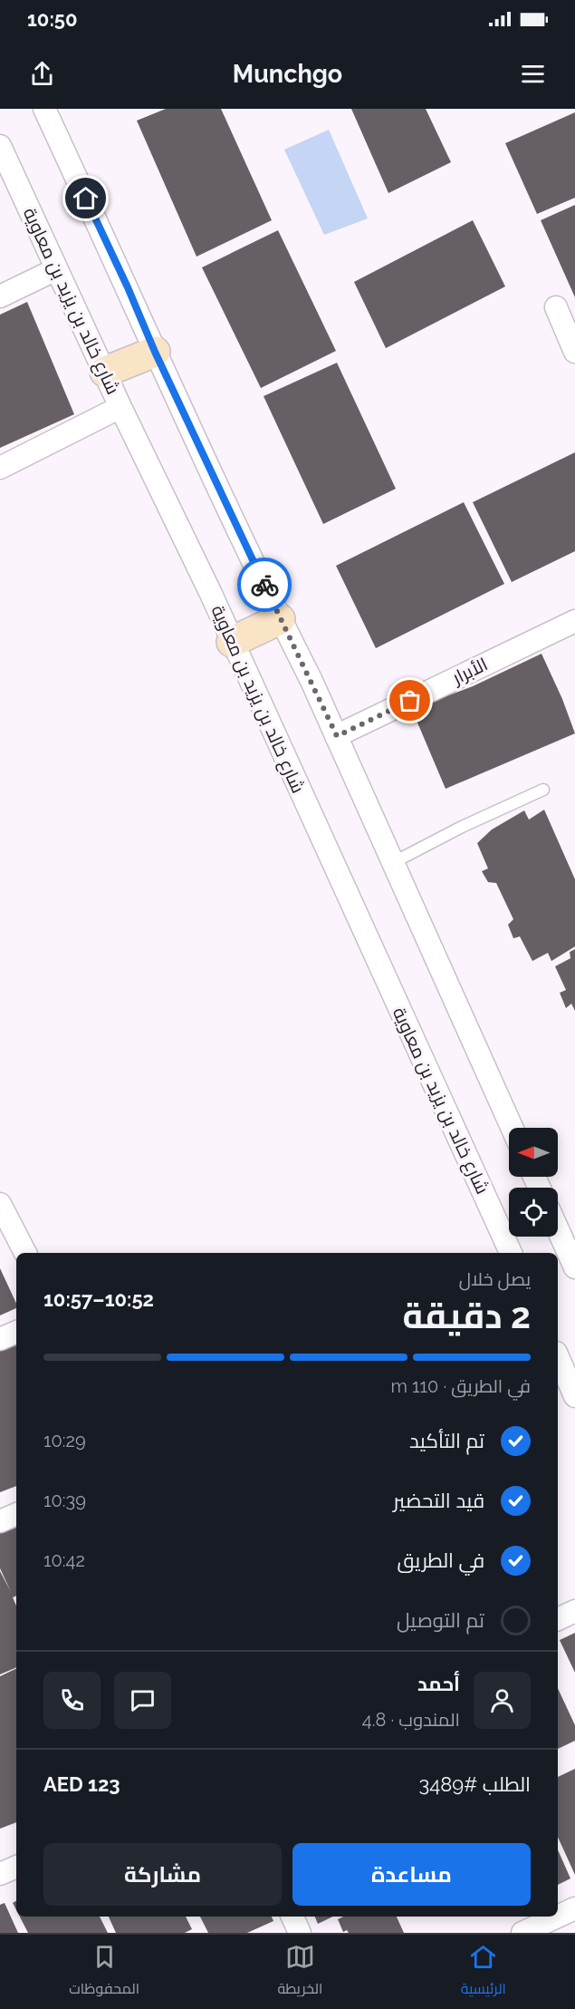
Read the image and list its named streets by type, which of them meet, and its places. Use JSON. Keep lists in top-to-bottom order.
{
  "streets": {
    "street": ["شارع خالد بن يزيد بن معاوية", "الأبرار"]
  },
  "north": "left",
  "page": {
    "status": "10:50",
    "header": "Munchgo",
    "heading": ["2 دقيقة", "يصل خلال", "10:52–10:57"],
    "panel": [
      "أحمد",
      "المندوب · 4.8",
      "الطلب #3489",
      "AED 123"
    ],
    "bar": "في الطريق · 110 m",
    "list": [
      ["تم التأكيد", "10:29"],
      ["قيد التحضير", "10:39"],
      ["في الطريق", "10:42"],
      "تم التوصيل"
    ],
    "buttons": ["مساعدة", "مشاركة"],
    "tabs": ["الرئيسية", "الخريطة", "المحفوظات"]
  }
}
